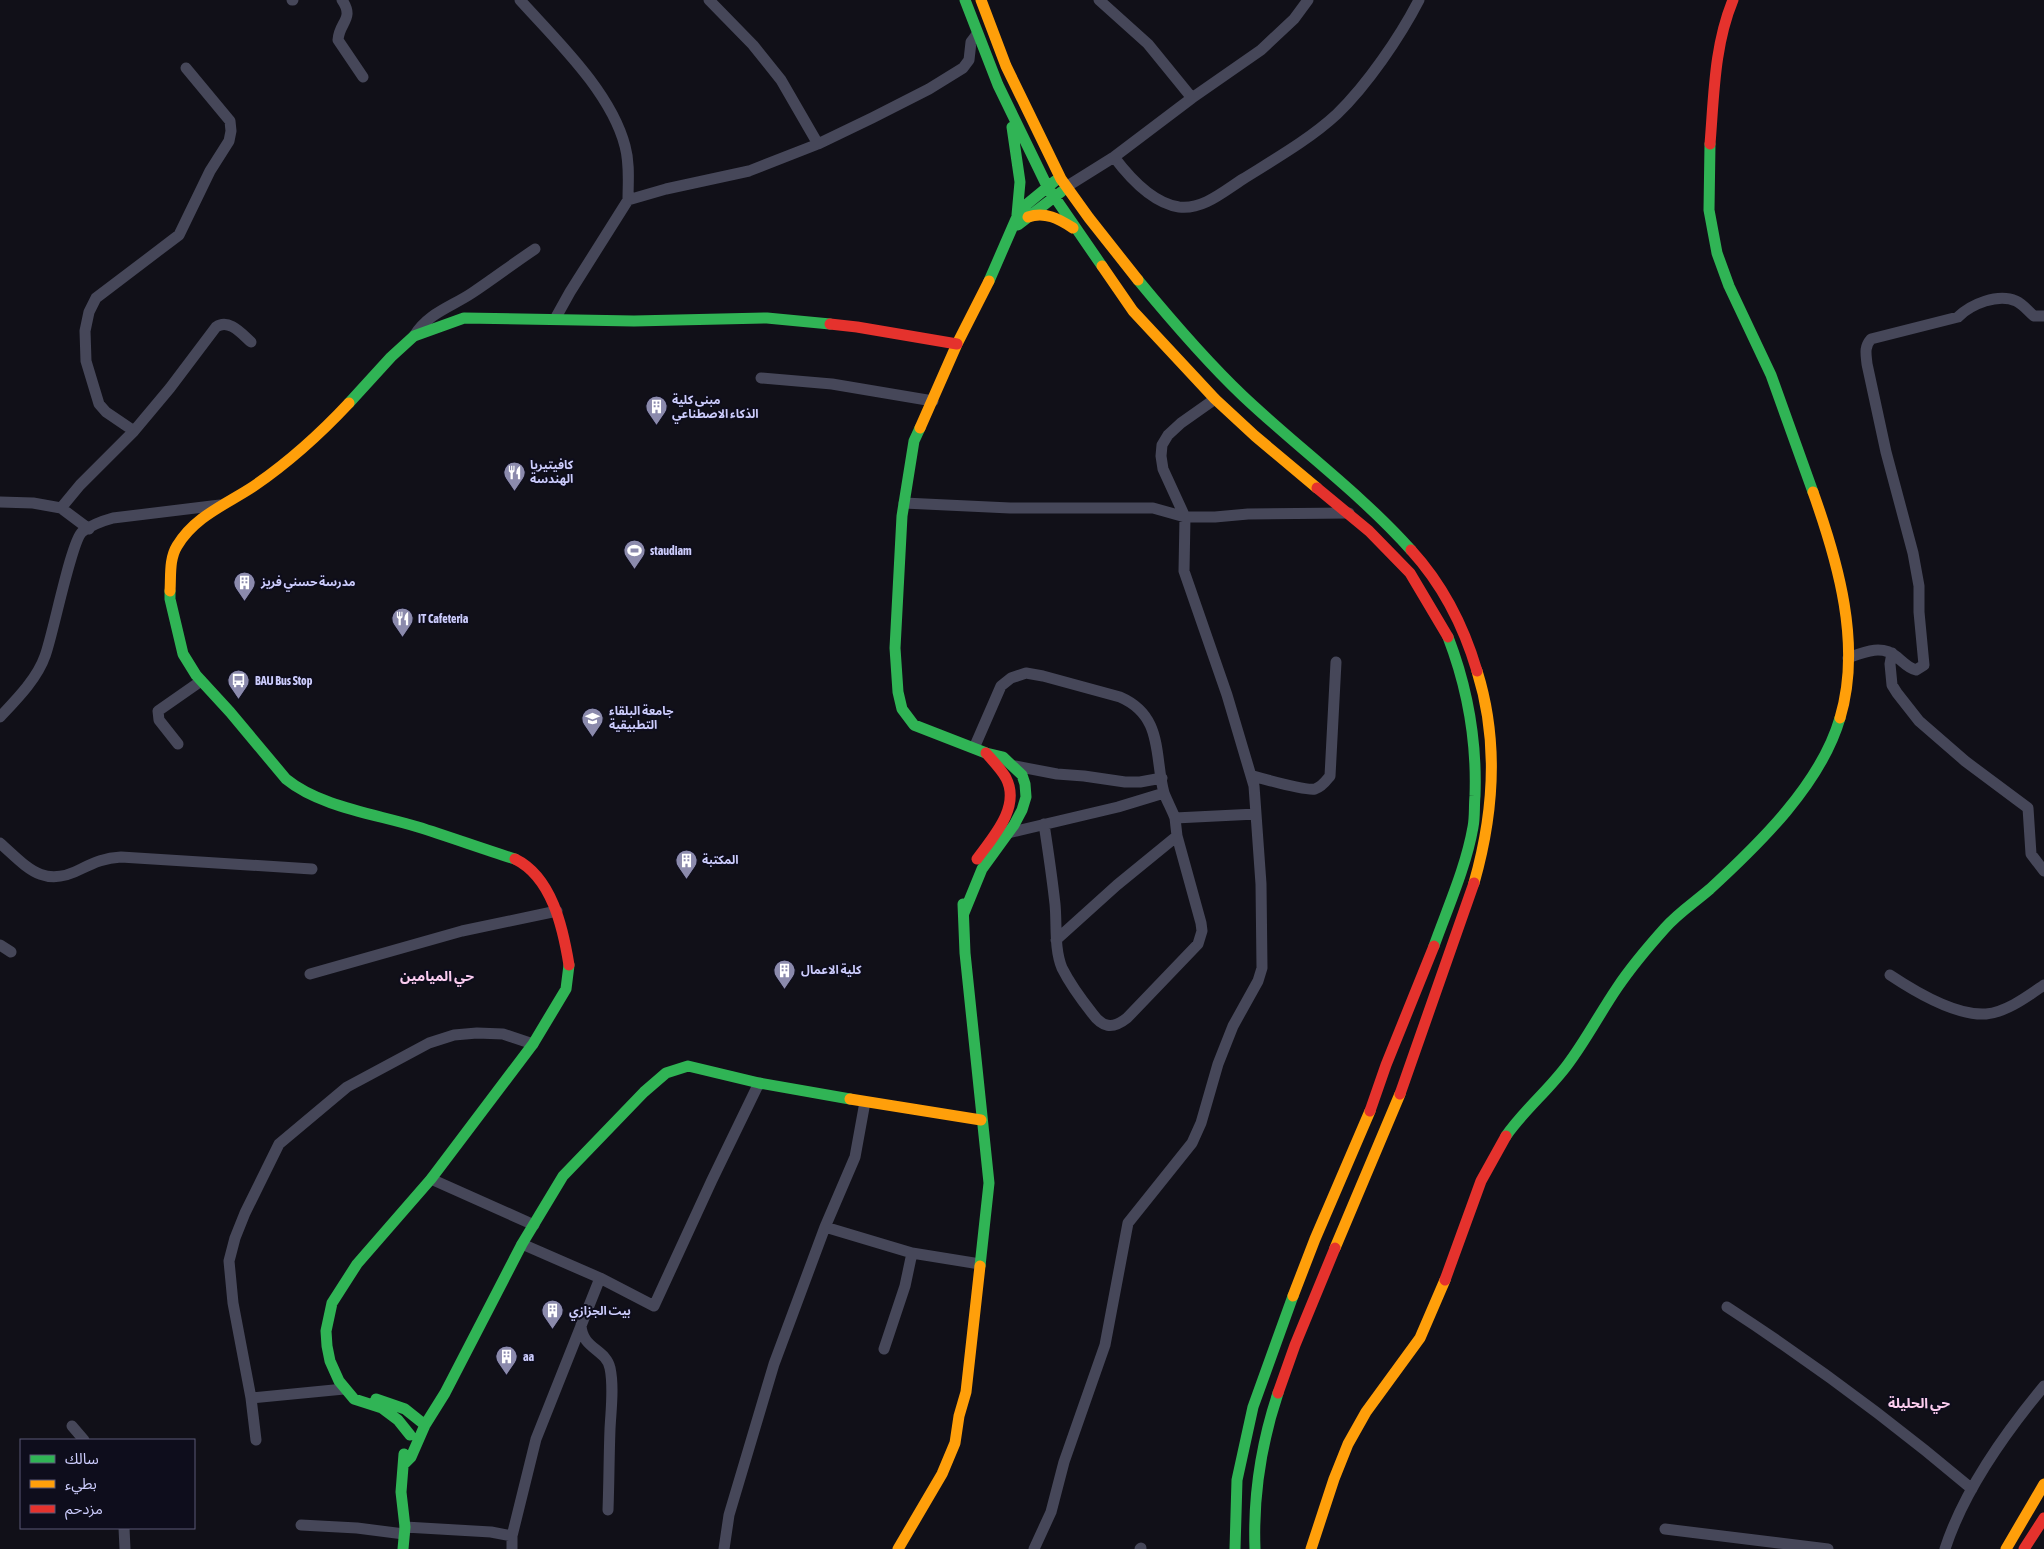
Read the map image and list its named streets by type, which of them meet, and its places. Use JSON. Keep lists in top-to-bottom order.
{
  "districts": ["حي الميامين", "حي الحليلة"],
  "places": {
    "building": [
      "مبنى كلية الذكاء الاصطناعي",
      "مدرسة حسني فريز",
      "المكتبة",
      "كلية الاعمال",
      "بيت الجزازي",
      "aa"
    ],
    "restaurant": ["كافيتيريا الهندسة", "IT Cafeteria"],
    "sports": ["staudiam"],
    "bus stop": ["BAU Bus Stop"],
    "school or university": ["جامعة البلقاء التطبيقية"]
  },
  "legend": ["سالك", "بطيء", "مزدحم"]
}
